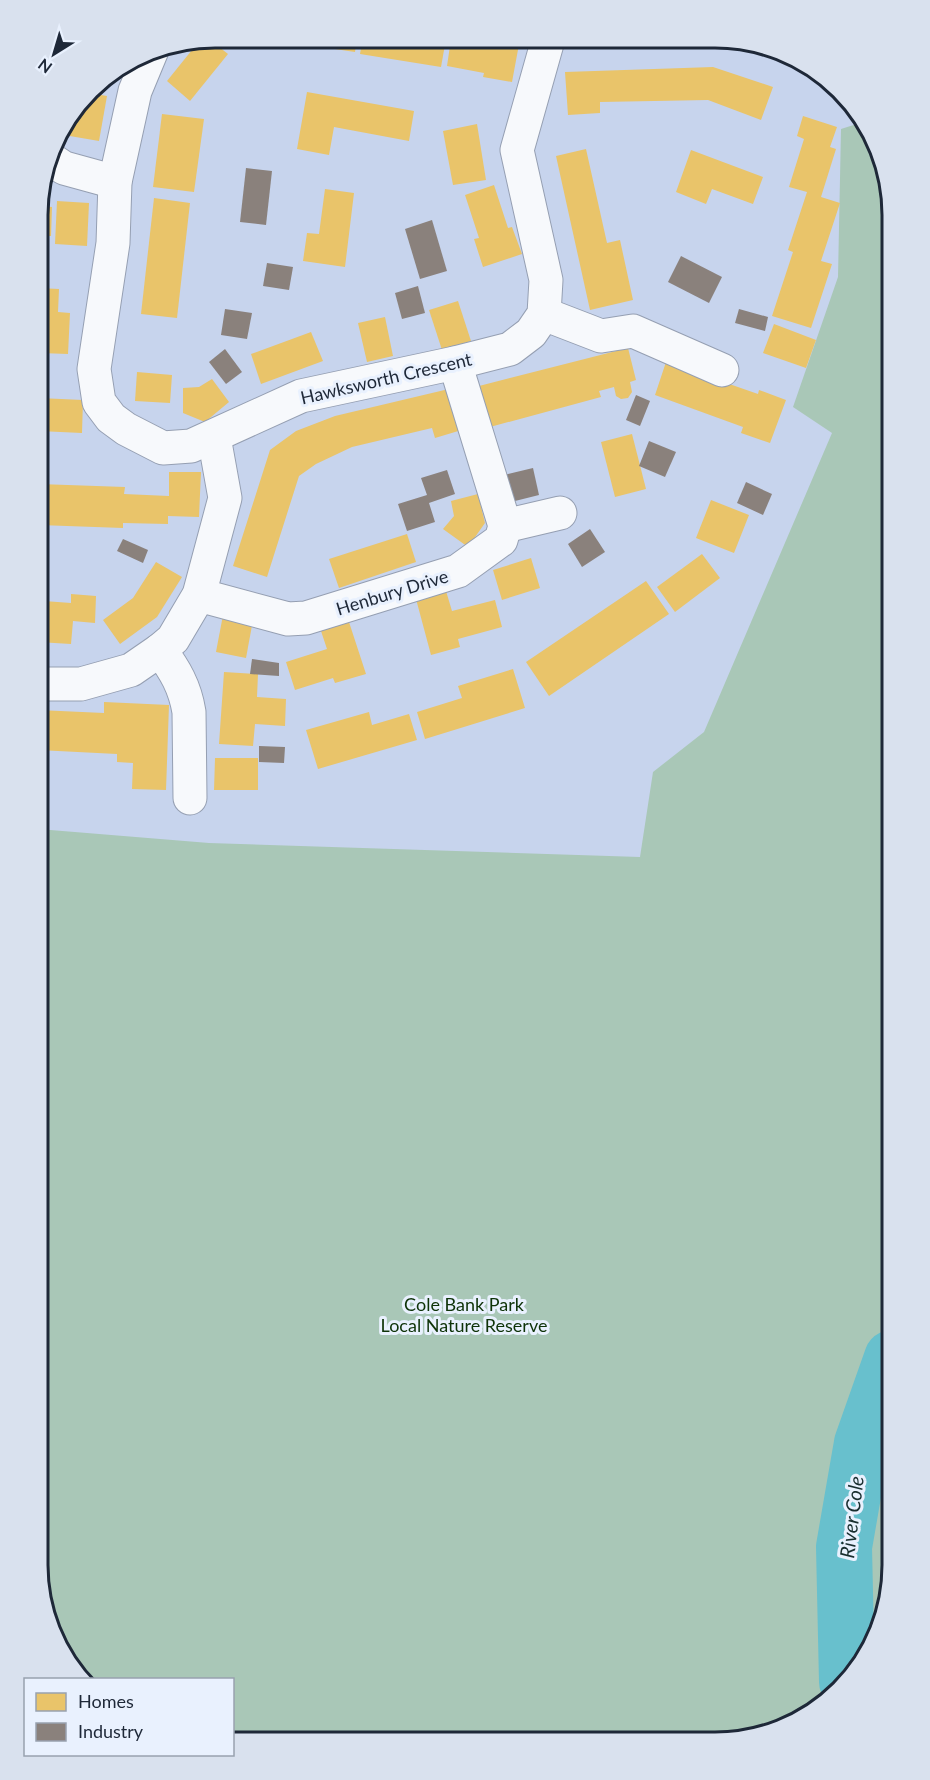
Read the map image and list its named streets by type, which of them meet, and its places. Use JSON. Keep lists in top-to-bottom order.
{
  "streets": {
    "street": ["Hawksworth Crescent", "Henbury Drive"]
  },
  "water": ["River Cole"],
  "parks": ["Cole Bank Park Local Nature Reserve"],
  "legend": ["Homes", "Industry"],
  "north": "bottom left"
}
